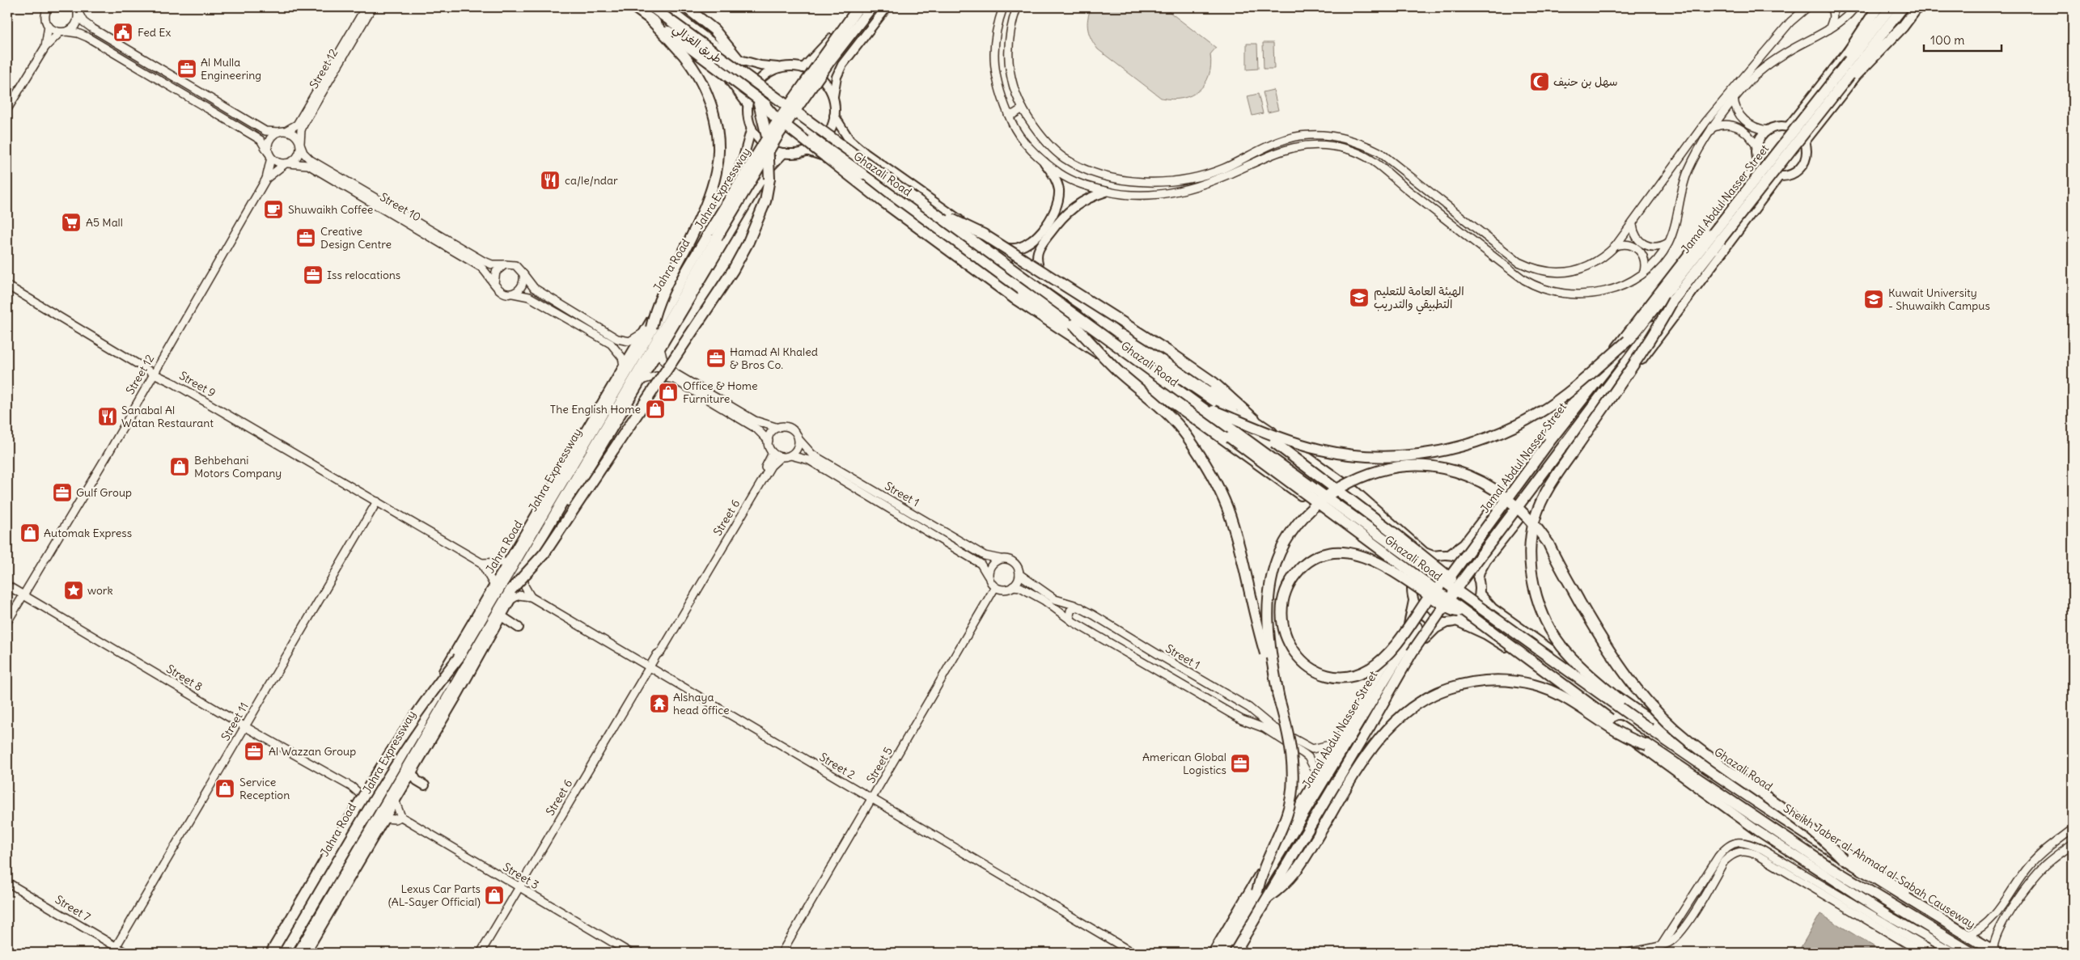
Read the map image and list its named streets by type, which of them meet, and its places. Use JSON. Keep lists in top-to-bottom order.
{
  "streets": {
    "highway": [
      "Ghazali Road",
      "Jahra Expressway",
      "Jamal Abdul Nasser Street",
      "Sheikh Jaber al-Ahmad al-Sabah Causeway"
    ],
    "main road": ["طريق الغزالي", "Jahra Road"],
    "street": [
      "Street 12",
      "Street 10",
      "Street 9",
      "Street 1",
      "Street 6",
      "Street 8",
      "Street 11",
      "Street 5",
      "Street 2",
      "Street 3",
      "Street 7"
    ]
  },
  "crossings": [
    ["طريق الغزالي", "Ghazali Road"],
    ["طريق الغزالي", "Jahra Road"],
    ["Street 12", "Street 10"],
    ["Street 12", "Street 9"],
    ["Street 12", "Street 8"],
    ["Ghazali Road", "Jamal Abdul Nasser Street"],
    ["Ghazali Road", "Jahra Road"],
    ["Ghazali Road", "Sheikh Jaber al-Ahmad al-Sabah Causeway"],
    ["Jahra Expressway", "Jahra Road"],
    ["Jahra Road", "Street 8"],
    ["Street 9", "Street 11"],
    ["Street 1", "Street 6"],
    ["Street 1", "Street 5"],
    ["Street 6", "Street 2"],
    ["Street 6", "Street 3"],
    ["Street 8", "Street 11"],
    ["Street 11", "Street 7"],
    ["Street 5", "Street 2"]
  ],
  "places": {
    "public building": ["Fed Ex"],
    "office": [
      "Al Mulla Engineering",
      "Creative Design Centre",
      "Iss relocations",
      "Hamad Al Khaled & Bros Co.",
      "Gulf Group",
      "Al Wazzan Group",
      "American Global Logistics"
    ],
    "mosque": ["سهل بن حنيف"],
    "restaurant": ["ca/le/ndar", "Sanabal Al Watan Restaurant"],
    "cafe": ["Shuwaikh Coffee"],
    "supermarket": ["A5 Mall"],
    "school or university": ["الهيئة العامة للتعليم التطبيقي والتدريب", "Kuwait University - Shuwaikh Campus"],
    "shop": [
      "Office & Home Furniture",
      "The English Home",
      "Behbehani Motors Company",
      "Automak Express",
      "Service Reception",
      "Lexus Car Parts (AL-Sayer Official)"
    ],
    "place": ["work"],
    "temple": ["Alshaya head office"]
  },
  "scale_bar": "100 m"
}
